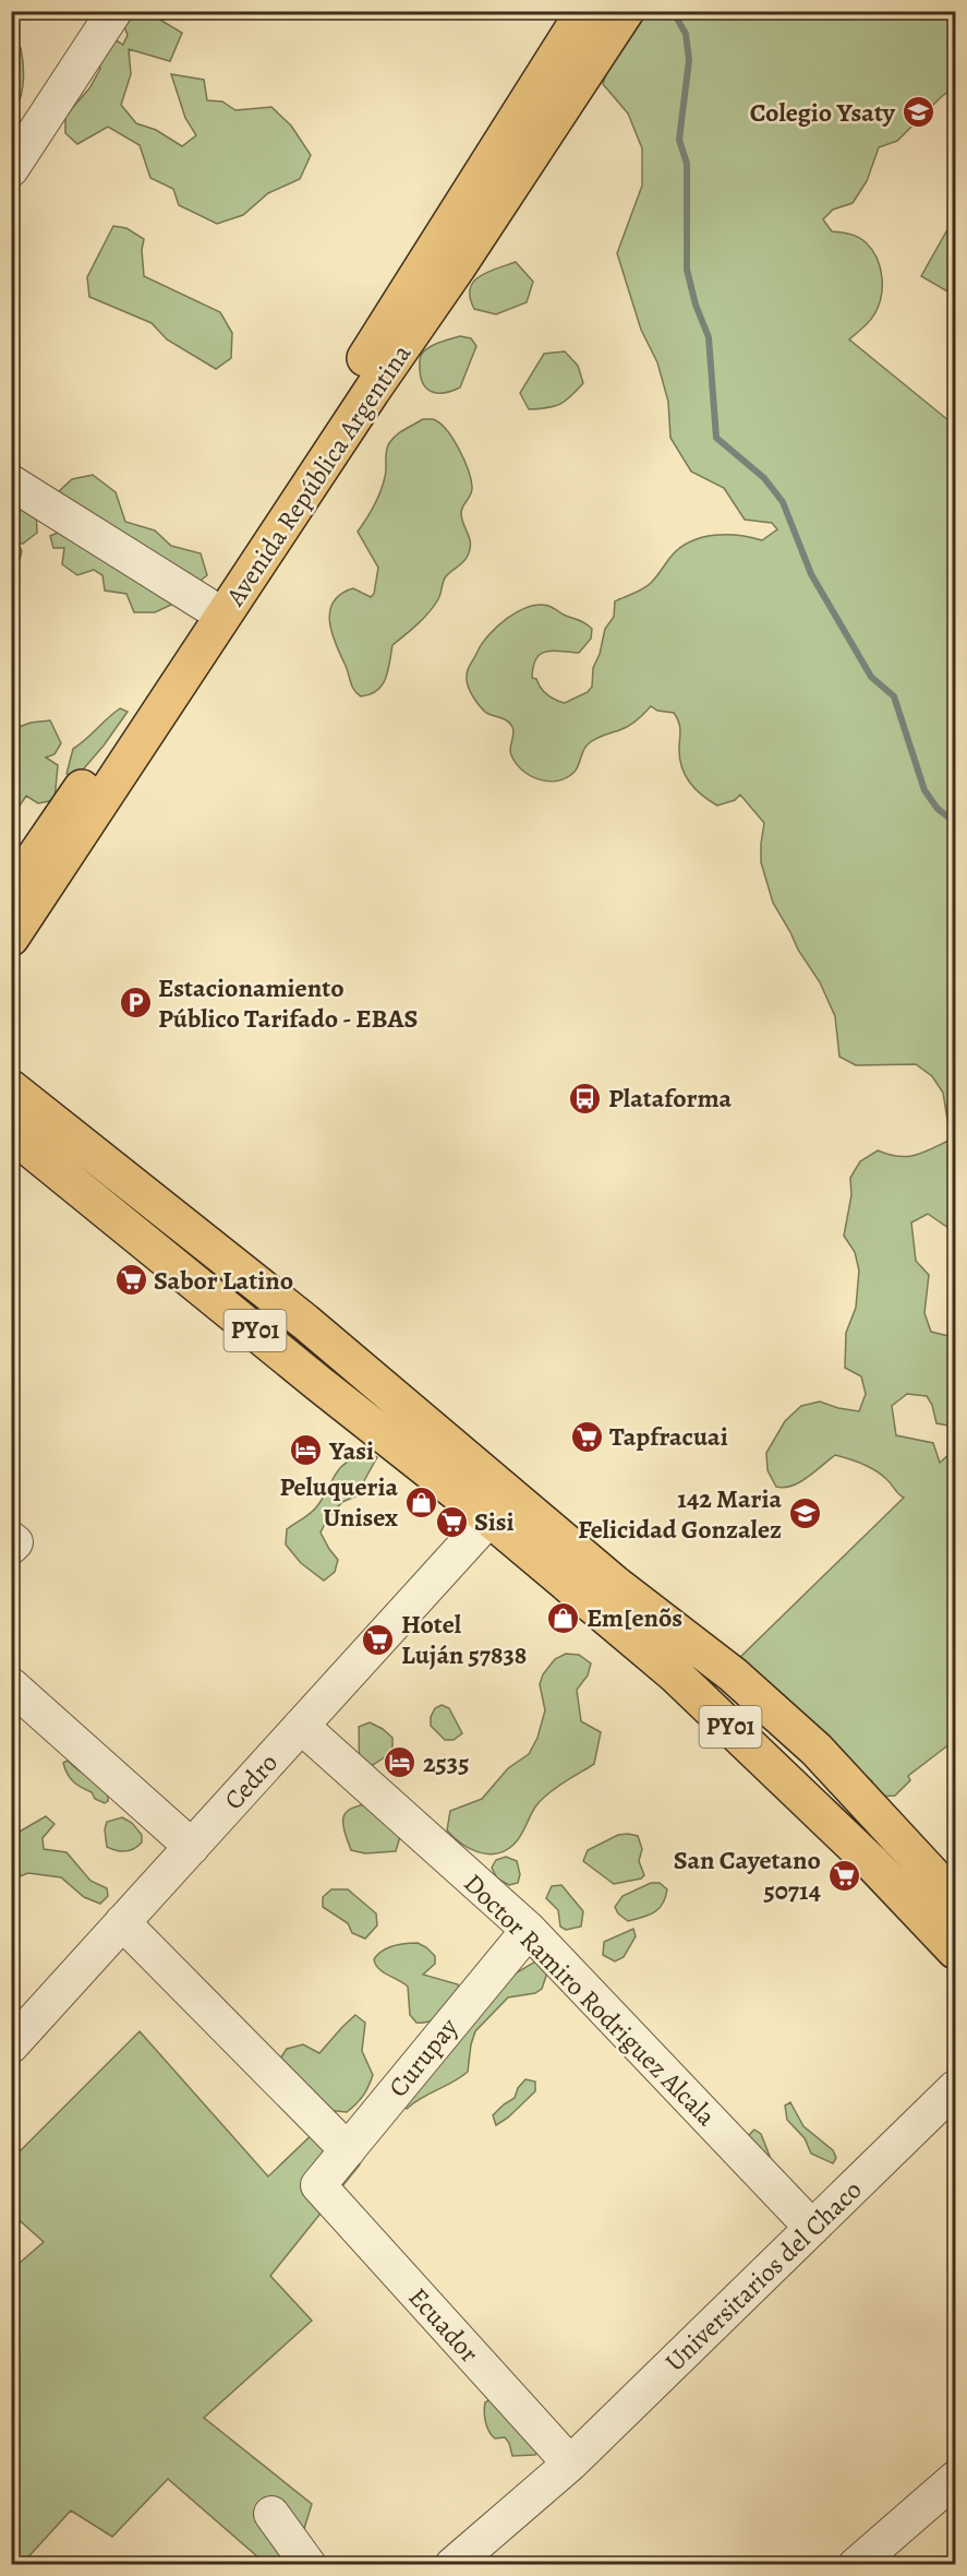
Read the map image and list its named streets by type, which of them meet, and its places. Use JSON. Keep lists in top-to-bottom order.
{
  "streets": {
    "highway": ["Avenida República Argentina", "PY01"],
    "street": [
      "Cedro",
      "Doctor Ramiro Rodriguez Alcala",
      "Curupay",
      "Universitarios del Chaco",
      "Ecuador"
    ]
  },
  "crossings": [
    ["PY01", "Cedro"],
    ["Cedro", "Doctor Ramiro Rodriguez Alcala"],
    ["Doctor Ramiro Rodriguez Alcala", "Curupay"],
    ["Doctor Ramiro Rodriguez Alcala", "Universitarios del Chaco"],
    ["Curupay", "Ecuador"],
    ["Universitarios del Chaco", "Ecuador"]
  ],
  "places": {
    "school or university": ["Colegio Ysaty", "142 Maria Felicidad Gonzalez"],
    "parking": ["Estacionamiento Público Tarifado - EBAS"],
    "bus stop": ["Plataforma"],
    "supermarket": [
      "Sabor Latino",
      "Tapfracuai",
      "Sisi",
      "Hotel Luján 57838",
      "San Cayetano 50714"
    ],
    "hotel": ["Yasi", "2535"],
    "shop": ["Peluqueria Unisex", "Em[enõs"]
  }
}
